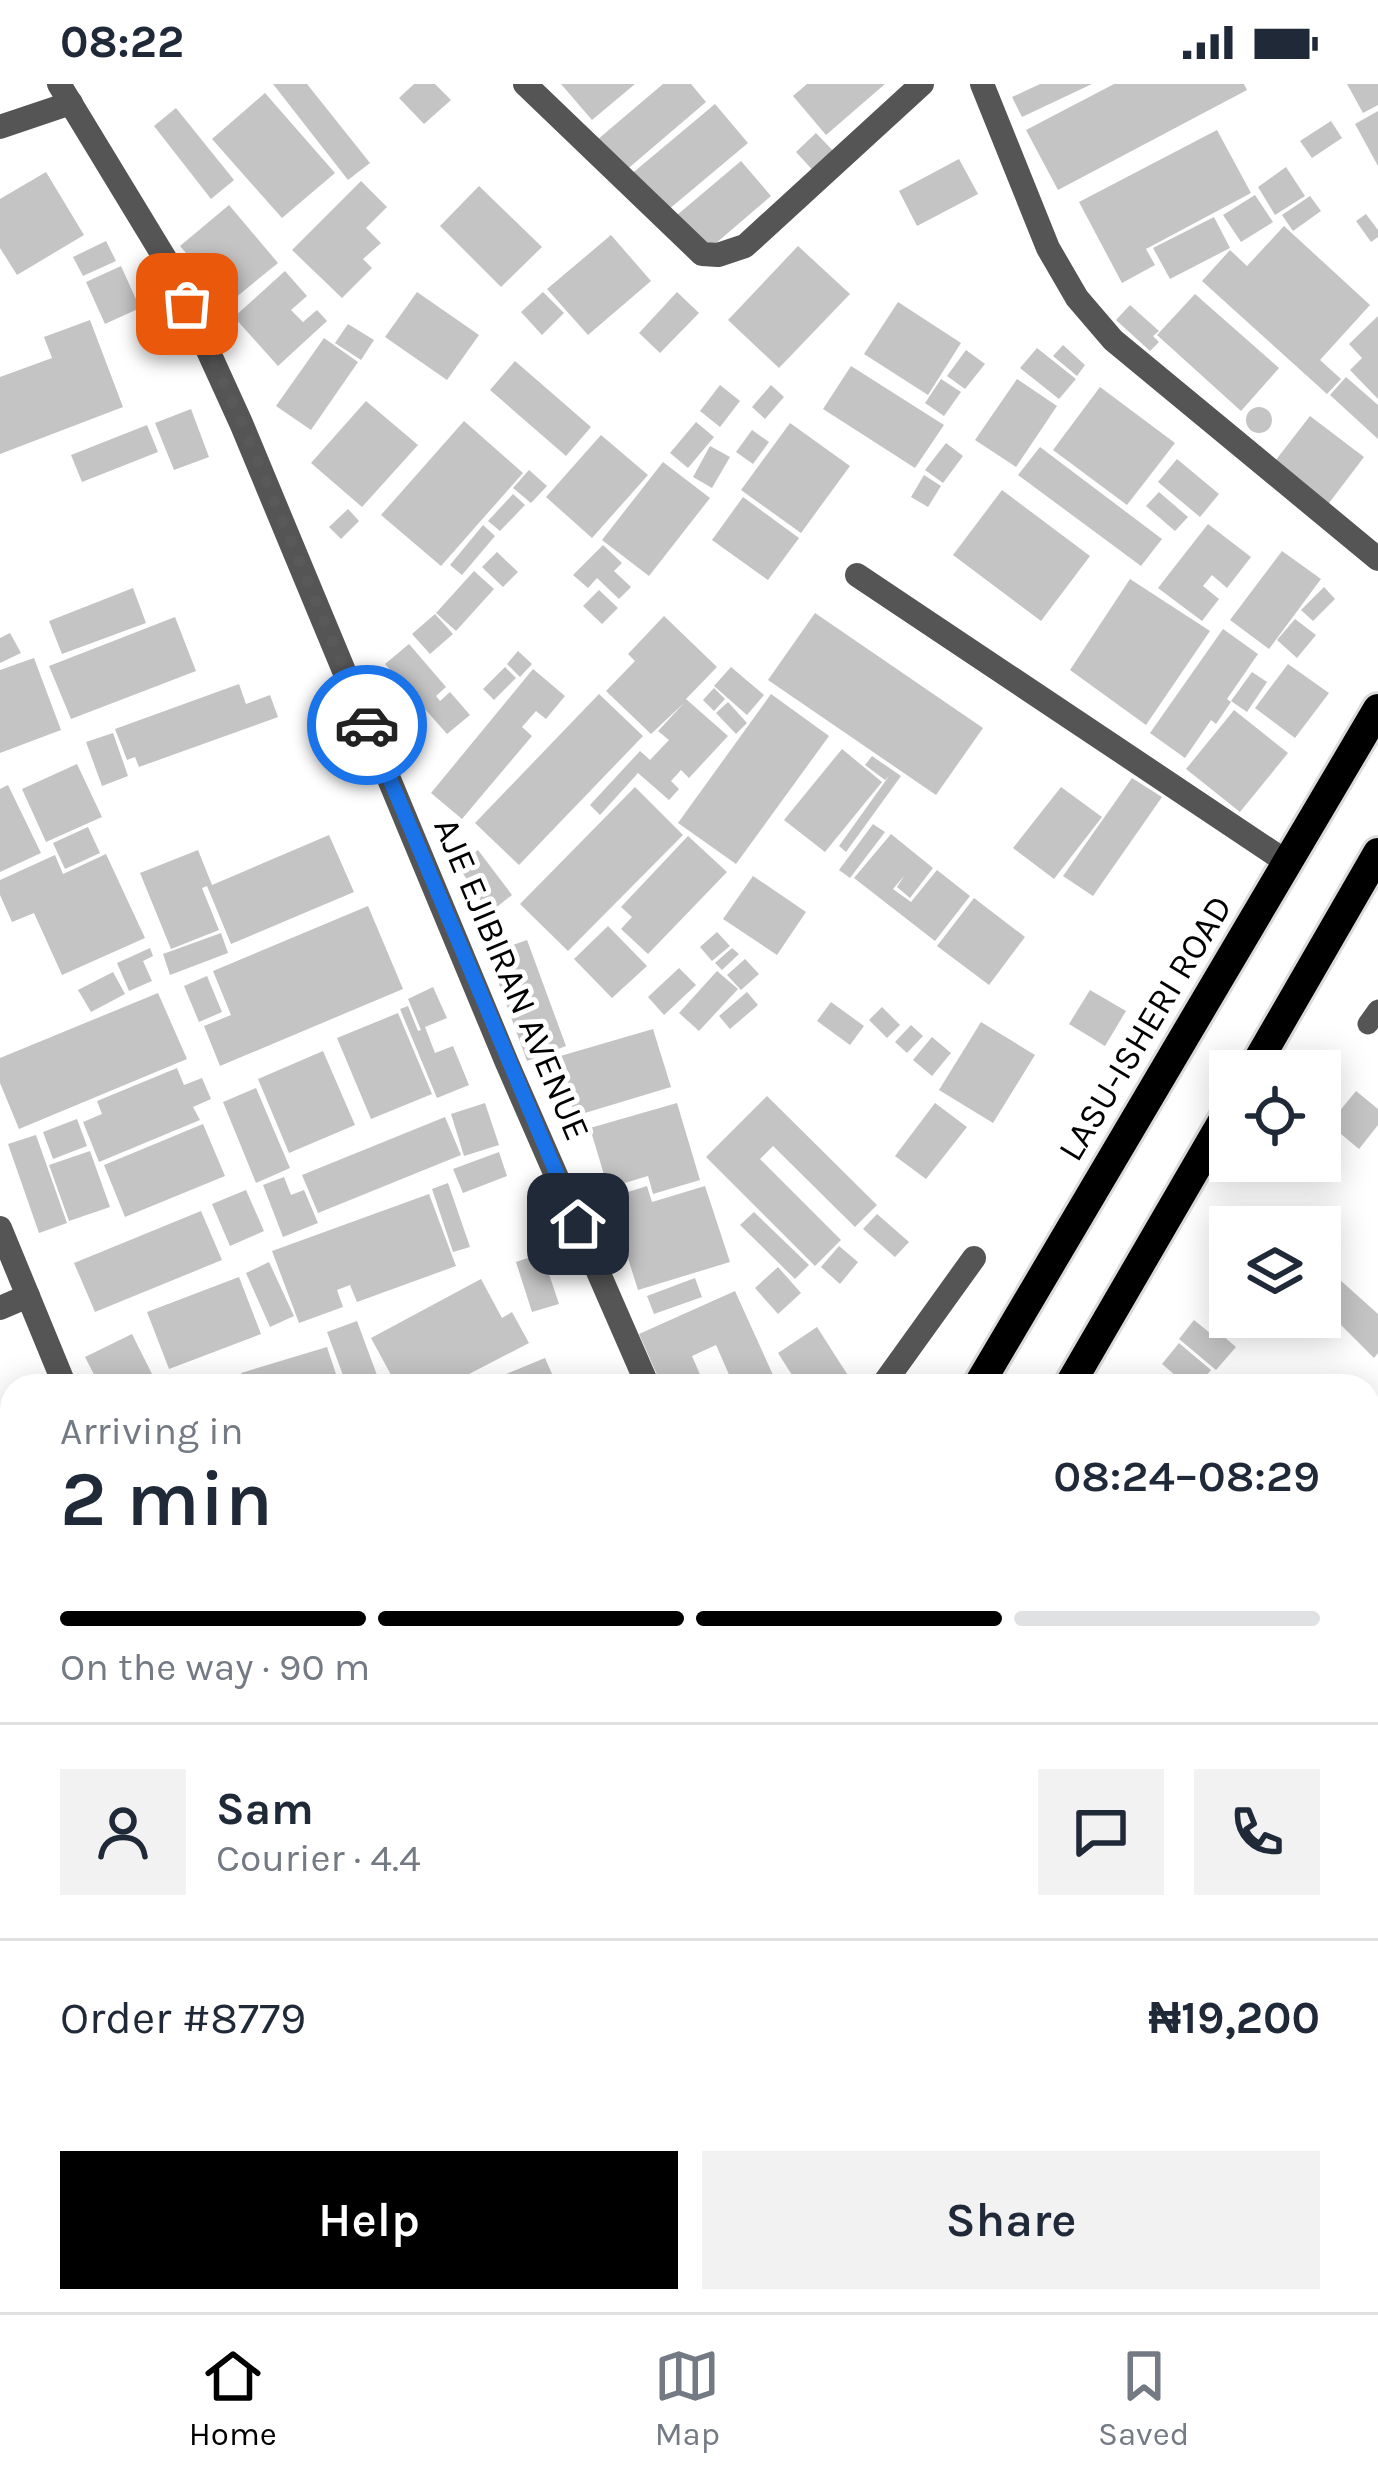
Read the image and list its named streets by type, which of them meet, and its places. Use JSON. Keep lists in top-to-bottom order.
{
  "streets": {
    "main road": ["LASU-ISHERI ROAD"],
    "street": ["AJE EJIBIRAN AVENUE"]
  },
  "page": {
    "status": "08:22",
    "heading": ["2 min", "Arriving in", "08:24–08:29"],
    "panel": [
      "Sam",
      "Courier · 4.4",
      "Order #8779",
      "₦19,200"
    ],
    "bar": "On the way · 90 m",
    "buttons": ["Help", "Share"],
    "tabs": ["Home", "Map", "Saved"]
  }
}
